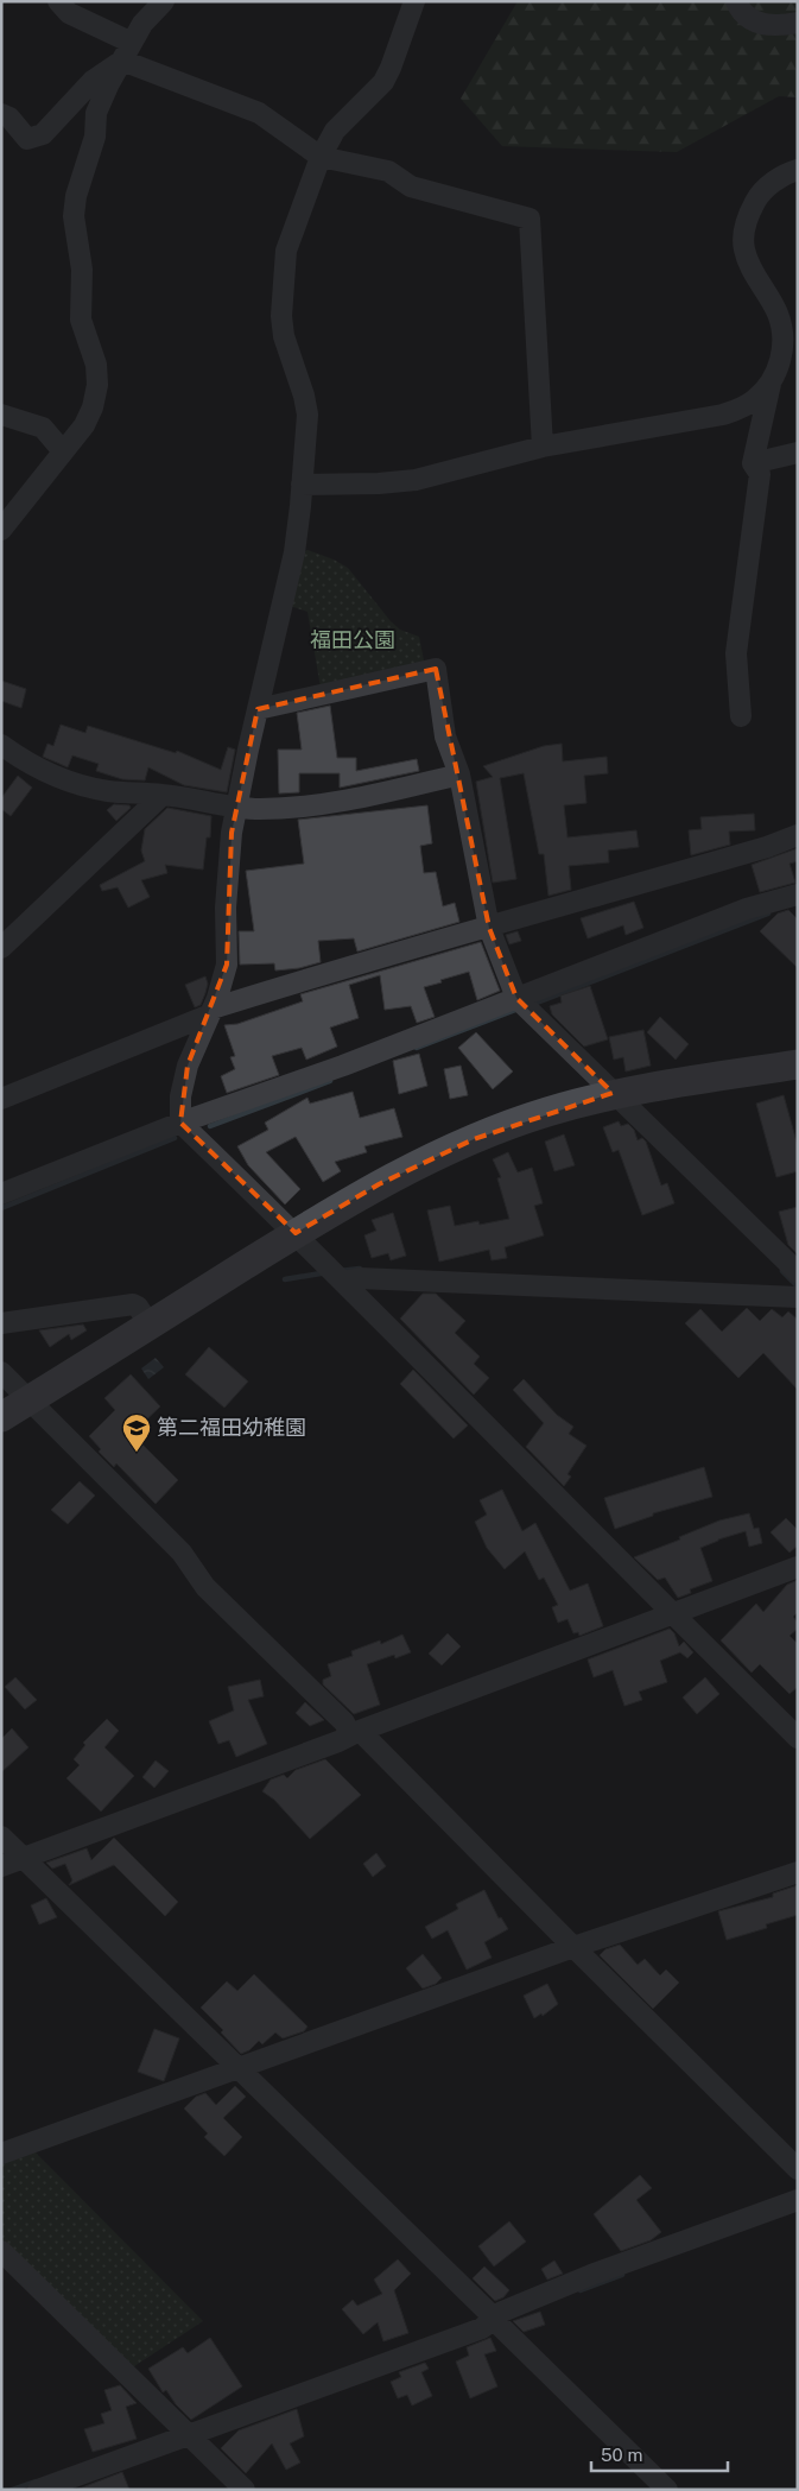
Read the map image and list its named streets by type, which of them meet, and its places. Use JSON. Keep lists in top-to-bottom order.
{
  "parks": ["福田公園"],
  "places": {
    "school or university": ["第二福田幼稚園"]
  },
  "scale_bar": "50 m"
}
